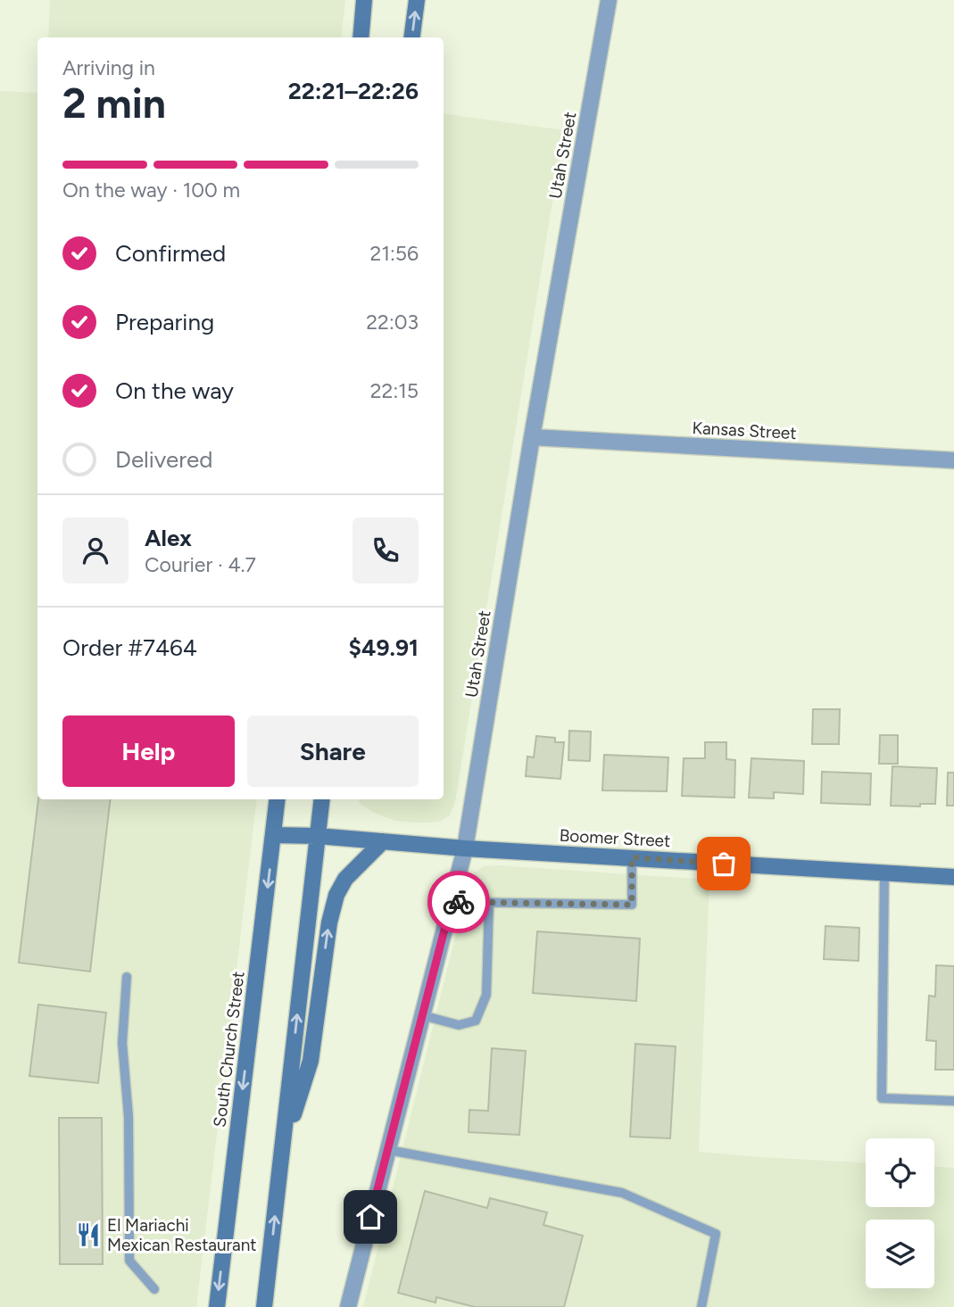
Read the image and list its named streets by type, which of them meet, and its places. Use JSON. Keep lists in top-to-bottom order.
{
  "streets": {
    "main road": ["Boomer Street", "South Church Street"],
    "street": ["Utah Street", "Kansas Street"]
  },
  "crossings": [
    ["Utah Street", "Kansas Street"],
    ["Utah Street", "Boomer Street"],
    ["Boomer Street", "South Church Street"]
  ],
  "places": {
    "restaurant": ["El Mariachi Mexican Restaurant"]
  },
  "page": {
    "heading": ["2 min", "Arriving in", "22:21–22:26"],
    "panel": [
      "Alex",
      "Courier · 4.7",
      "Order #7464",
      "$49.91"
    ],
    "bar": "On the way · 100 m",
    "list": [
      ["Confirmed", "21:56"],
      ["Preparing", "22:03"],
      ["On the way", "22:15"],
      "Delivered"
    ],
    "buttons": ["Help", "Share"]
  }
}
